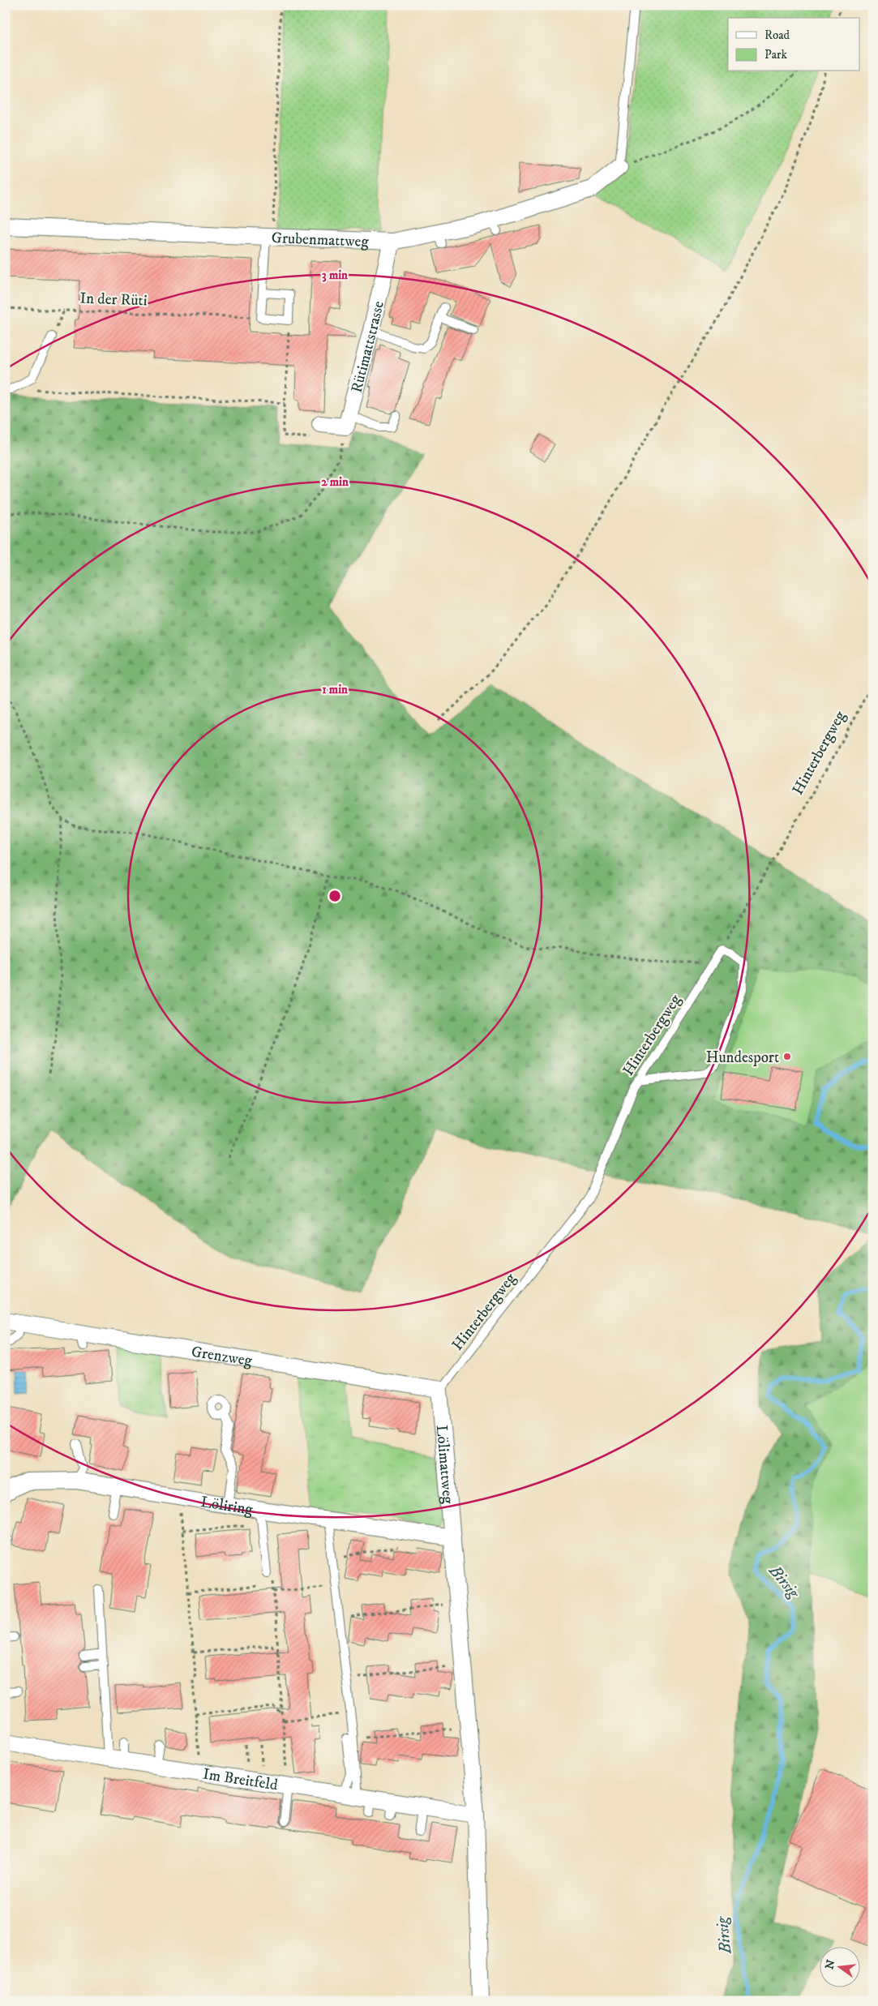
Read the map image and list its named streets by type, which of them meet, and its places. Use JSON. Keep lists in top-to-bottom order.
{
  "streets": {
    "street": [
      "Grubenmattweg",
      "Rütimattstrasse",
      "Grenzweg",
      "Lölimattweg",
      "Löliring",
      "Im Breitfeld"
    ],
    "lane": ["Hinterbergweg"],
    "path": ["In der Rüti"]
  },
  "crossings": [
    ["Grubenmattweg", "Rütimattstrasse"],
    ["Hinterbergweg", "Grenzweg"],
    ["Hinterbergweg", "Lölimattweg"],
    ["Grenzweg", "Lölimattweg"],
    ["Lölimattweg", "Löliring"],
    ["Lölimattweg", "Im Breitfeld"]
  ],
  "water": ["Birsig"],
  "places": ["Hundesport"],
  "legend": ["Road", "Park"],
  "north": "left",
  "rings": ["3 min", "2 min", "1 min"]
}
